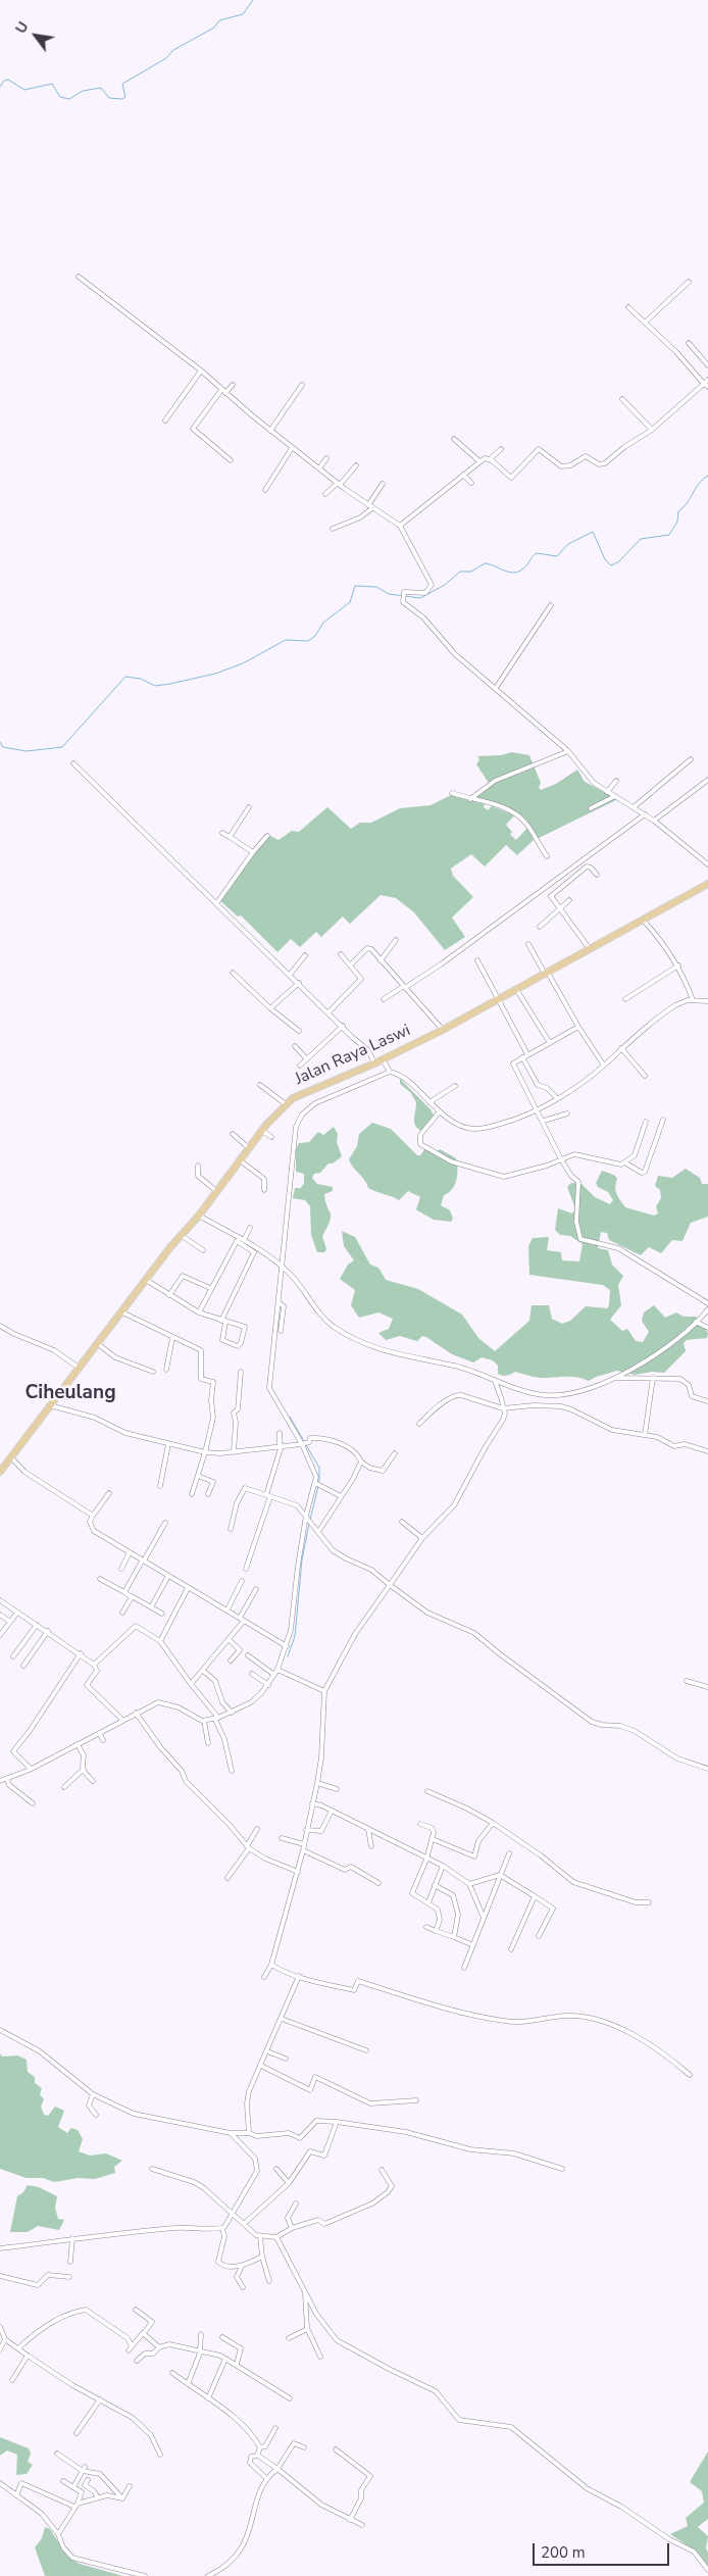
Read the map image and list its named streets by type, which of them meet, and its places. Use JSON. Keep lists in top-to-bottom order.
{
  "streets": {
    "main road": ["Jalan Raya Laswi"]
  },
  "districts": ["Ciheulang"],
  "scale_bar": "200 m",
  "north": "top left"
}
